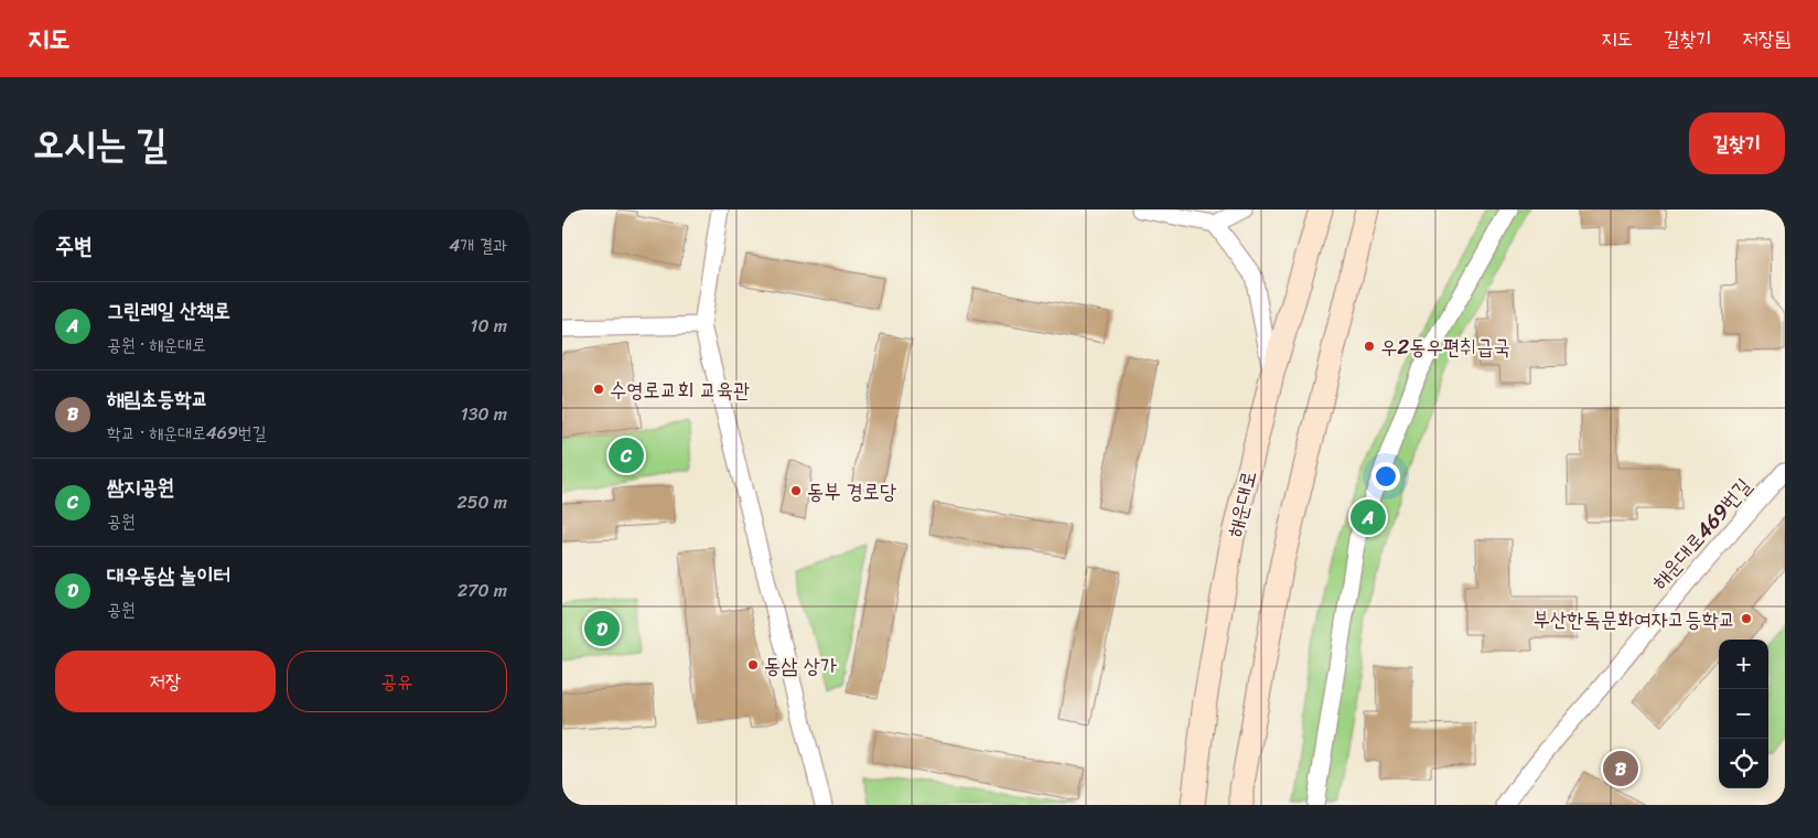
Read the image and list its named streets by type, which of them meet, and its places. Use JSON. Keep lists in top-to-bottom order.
{
  "streets": {
    "main road": ["해운대로"],
    "street": ["해운대로469번길"]
  },
  "places": [
    "우2동우편취급국",
    "수영로교회 교육관",
    "동부 경로당",
    "부산한독문화여자고등학교",
    "동삼 상가"
  ],
  "page": {
    "header": "지도",
    "nav": ["지도", "길찾기", "저장됨"],
    "title": "오시는 길",
    "buttons": [
      "길찾기",
      ["저장", "공유"]
    ],
    "heading": ["주변", "4개 결과"],
    "list": [
      {
        "mark": "A",
        "name": "그린레일 산책로",
        "note": "공원 · 해운대로",
        "value": "10 m"
      },
      {
        "mark": "B",
        "name": "해림초등학교",
        "note": "학교 · 해운대로469번길",
        "value": "130 m"
      },
      {
        "mark": "C",
        "name": "쌈지공원",
        "note": "공원",
        "value": "250 m"
      },
      {
        "mark": "D",
        "name": "대우동삼 놀이터",
        "note": "공원",
        "value": "270 m"
      }
    ],
    "pins": [
      "C",
      "A",
      "D",
      "B"
    ],
    "map_buttons": ["+", "−"]
  }
}
